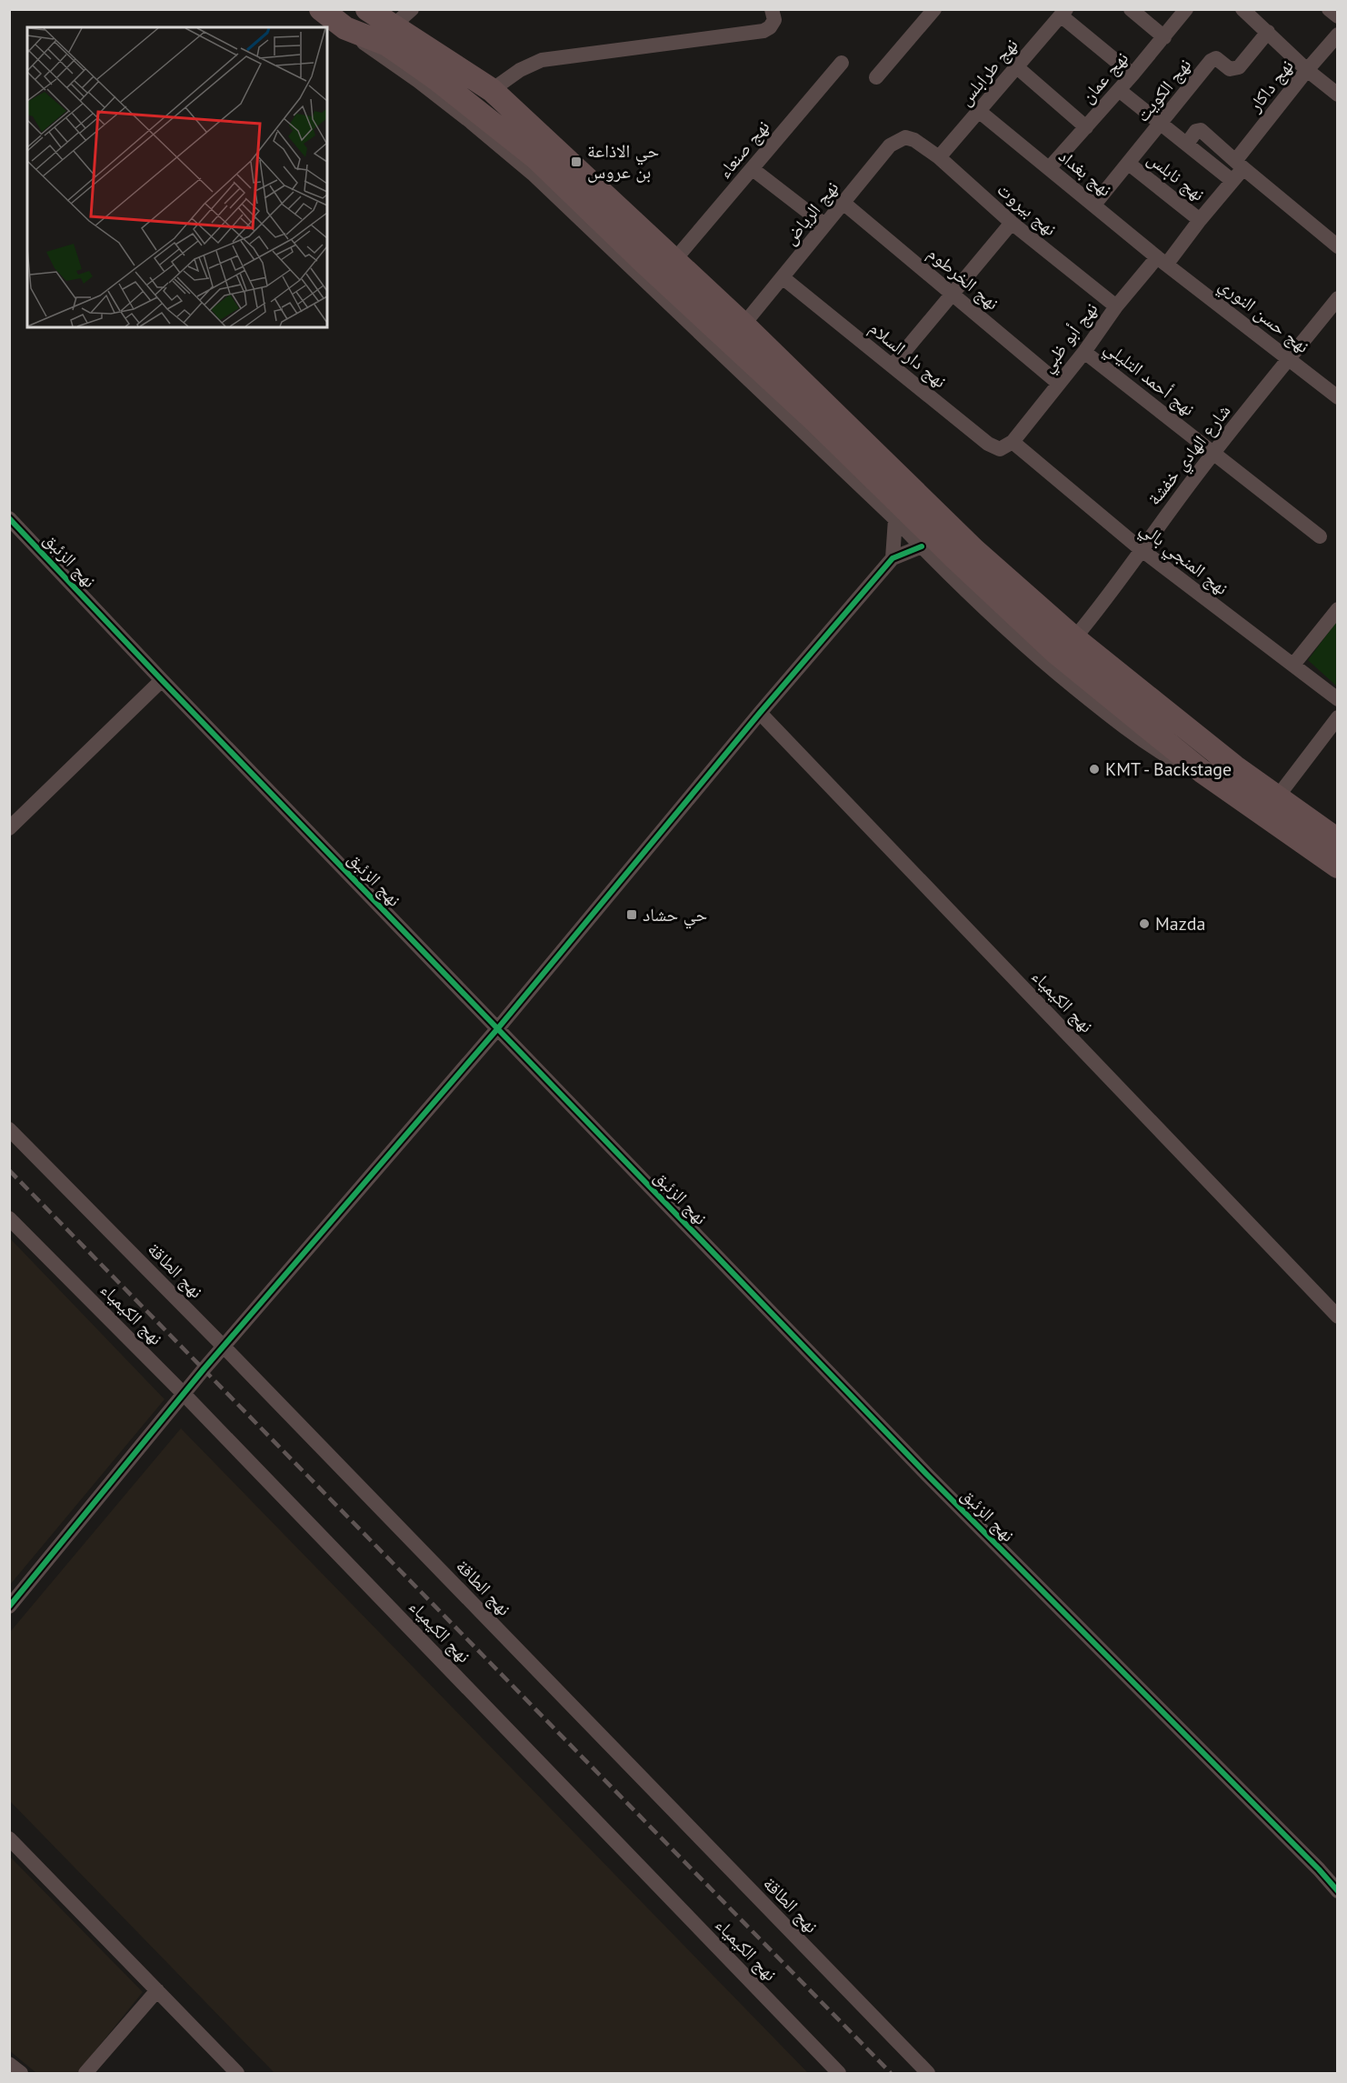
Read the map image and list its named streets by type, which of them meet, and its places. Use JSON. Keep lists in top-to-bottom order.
{
  "streets": {
    "street": [
      "نهج طرابلس",
      "نهج عمان",
      "نهج داكار",
      "نهج الكويت",
      "نهج صنعاء",
      "نهج بغداد",
      "نهج نابلس",
      "نهج بيروت",
      "نهج الرياض",
      "نهج الخرطوم",
      "نهج حسن النوري",
      "نهج أبو ظبي",
      "نهج دار السلام",
      "نهج أحمد التليلي",
      "شارع الهادي خفشة",
      "نهج المنجي بالي",
      "نهج الزئبق",
      "نهج الكيمياء",
      "نهج الطاقة"
    ]
  },
  "crossings": [
    ["نهج طرابلس", "نهج بغداد"],
    ["نهج طرابلس", "نهج بيروت"],
    ["نهج عمان", "نهج بغداد"],
    ["نهج داكار", "نهج أبو ظبي"],
    ["نهج الكويت", "نهج بغداد"],
    ["نهج الكويت", "نهج نابلس"],
    ["نهج بغداد", "نهج حسن النوري"],
    ["نهج بغداد", "نهج أبو ظبي"],
    ["نهج نابلس", "نهج أبو ظبي"],
    ["نهج بيروت", "نهج الرياض"],
    ["نهج بيروت", "نهج أبو ظبي"],
    ["نهج الرياض", "نهج الخرطوم"],
    ["نهج الرياض", "نهج دار السلام"],
    ["نهج الخرطوم", "نهج أبو ظبي"],
    ["نهج حسن النوري", "نهج أبو ظبي"],
    ["نهج حسن النوري", "شارع الهادي خفشة"],
    ["نهج أبو ظبي", "نهج دار السلام"],
    ["نهج أبو ظبي", "نهج أحمد التليلي"],
    ["نهج أبو ظبي", "نهج المنجي بالي"],
    ["نهج دار السلام", "نهج المنجي بالي"],
    ["نهج أحمد التليلي", "شارع الهادي خفشة"],
    ["شارع الهادي خفشة", "نهج المنجي بالي"]
  ],
  "places": {
    "transit": ["حي الاذاعة بن عروس", "حي حشاد"],
    "other": ["KMT - Backstage", "Mazda"]
  }
}
